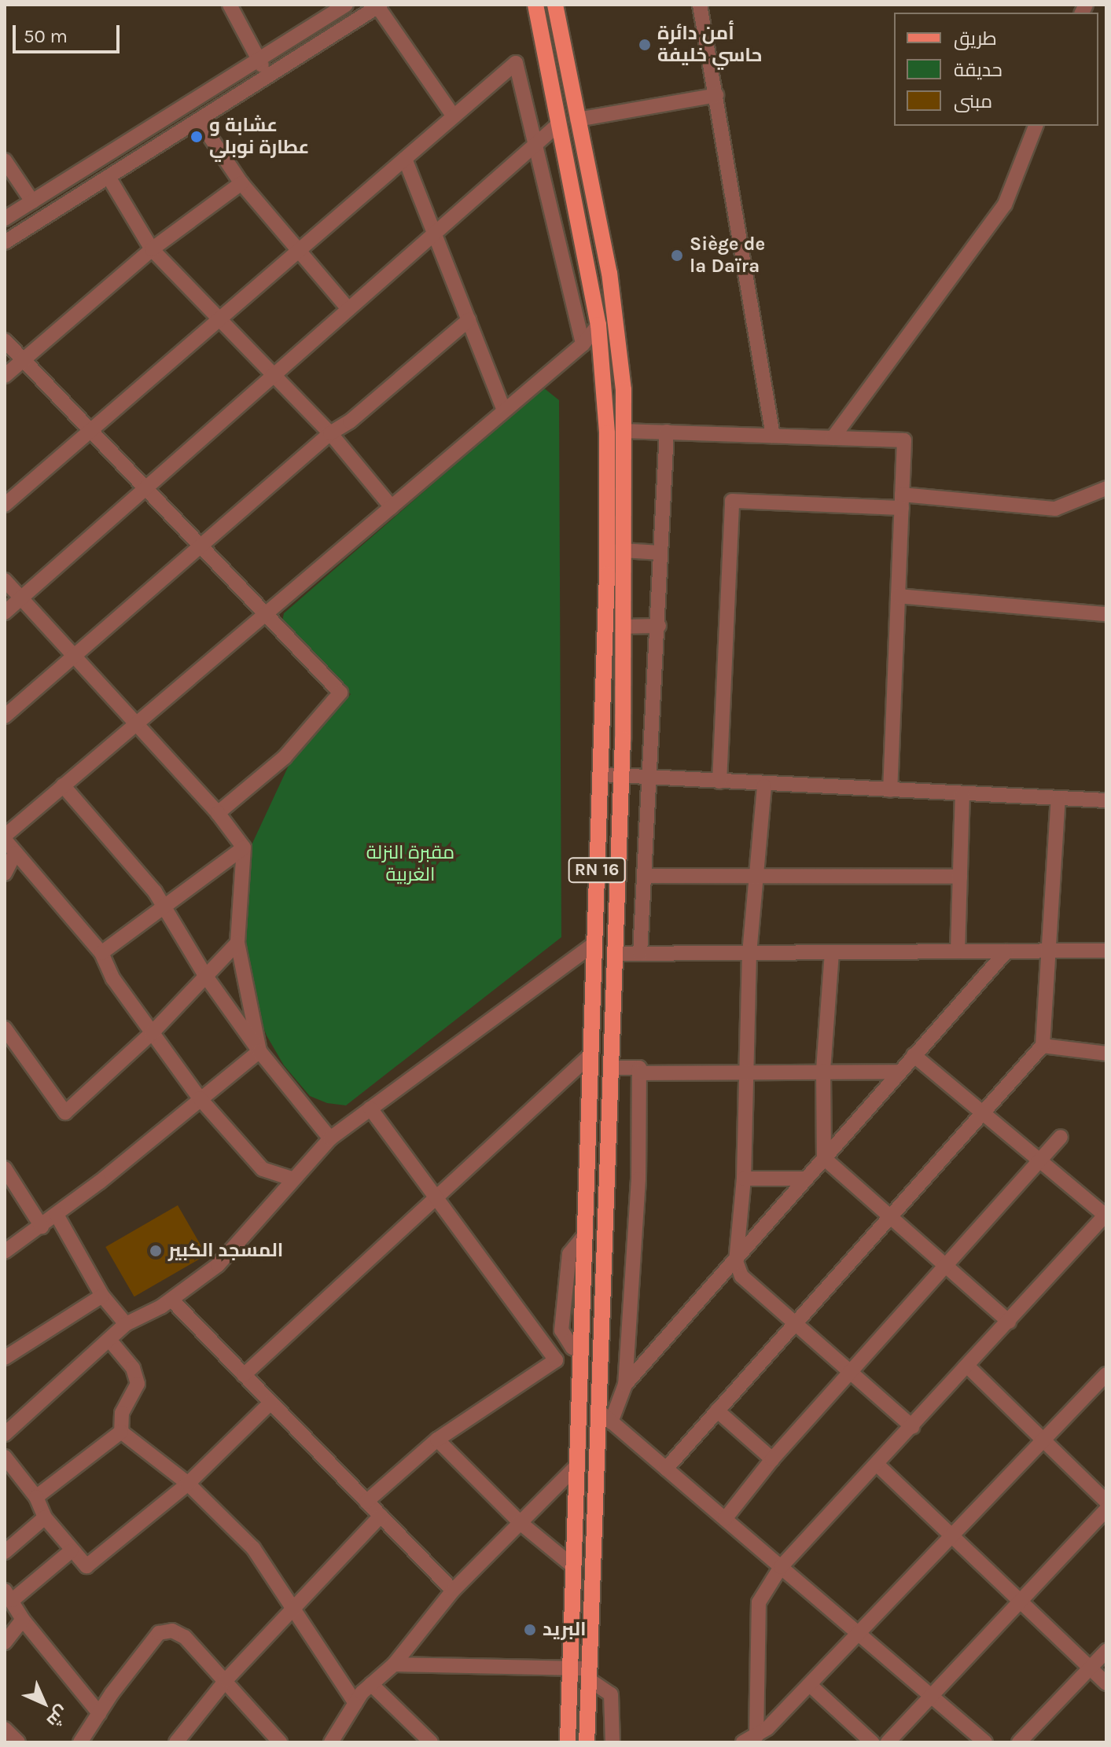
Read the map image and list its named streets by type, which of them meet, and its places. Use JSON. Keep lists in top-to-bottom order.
{
  "streets": {
    "main road": ["RN 16"]
  },
  "parks": ["مقبرة النزلة الغربية"],
  "places": [
    "أمن دائرة حاسي خليفة",
    "عشابة و عطارة نوبلي",
    "Siège de la Daïra",
    "المسجد الكبير",
    "البريد"
  ],
  "legend": ["طريق", "حديقة", "مبنى"],
  "scale_bar": "50 m",
  "north": "bottom right"
}
